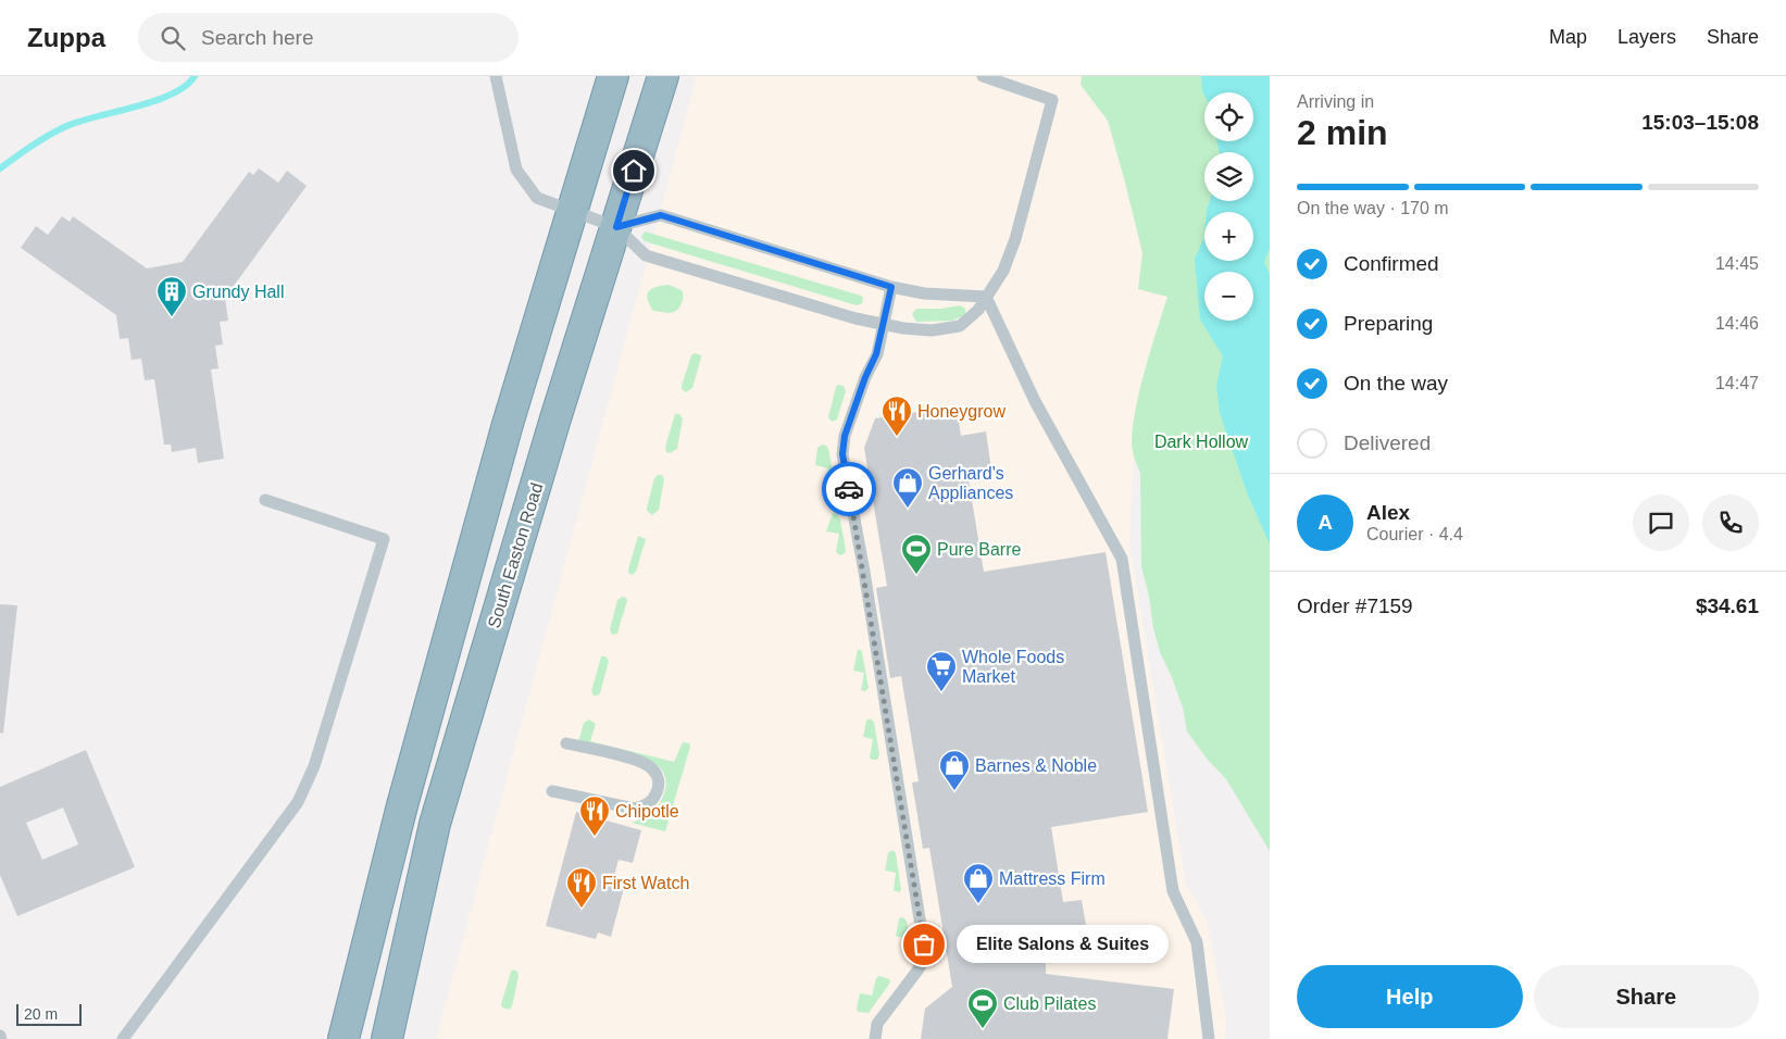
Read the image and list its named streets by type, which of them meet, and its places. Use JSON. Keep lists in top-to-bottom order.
{
  "streets": {
    "highway": ["South Easton Road"]
  },
  "parks": ["Dark Hollow"],
  "places": {
    "building": ["Grundy Hall"],
    "restaurant": ["Honeygrow", "Chipotle", "First Watch"],
    "shop": ["Gerhard's Appliances", "Barnes & Noble", "Mattress Firm"],
    "sports": ["Pure Barre", "Club Pilates"],
    "supermarket": ["Whole Foods Market"],
    "other": ["Elite Salons & Suites"]
  },
  "scale_bar": "20 m",
  "page": {
    "header": "Zuppa",
    "search": "Search here",
    "nav": ["Map", "Layers", "Share"],
    "heading": ["2 min", "Arriving in", "15:03–15:08"],
    "panel": [
      "Alex",
      "Courier · 4.4",
      "Order #7159",
      "$34.61"
    ],
    "map_buttons": ["+", "−"],
    "bar": "On the way · 170 m",
    "list": [
      ["Confirmed", "14:45"],
      ["Preparing", "14:46"],
      ["On the way", "14:47"],
      "Delivered"
    ],
    "round": "A",
    "bubble": "Elite Salons & Suites",
    "buttons": ["Help", "Share"],
    "scale": "20 m"
  }
}
